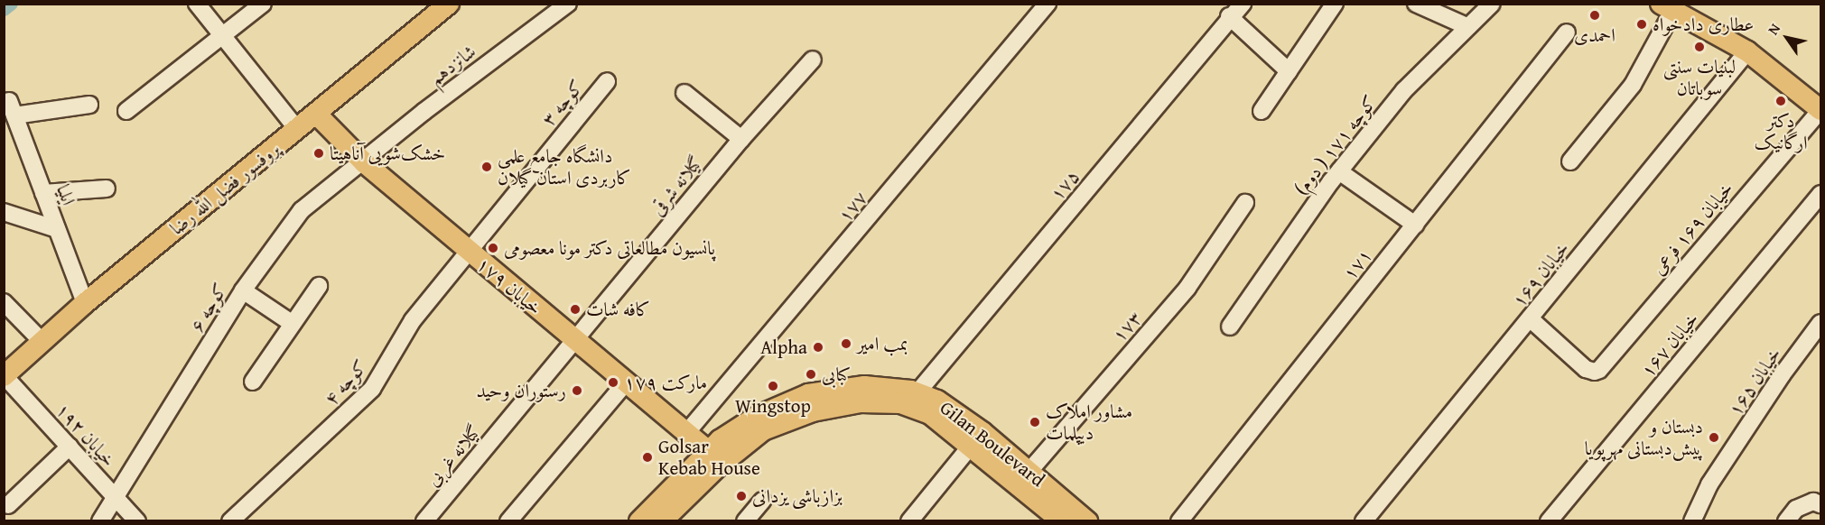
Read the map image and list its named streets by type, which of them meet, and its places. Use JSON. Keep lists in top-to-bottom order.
{
  "streets": {
    "main road": ["پروفسور فضل الله رضا", "خیابان ۱۷۹", "Gilan Boulevard"],
    "street": [
      "شانزدهم",
      "کوچه ۳",
      "کوچه ۱۷۱ ( دوم)",
      "۱۷۵",
      "گیلانه شرقی",
      "ایلیا",
      "۱۷۷",
      "خیابان ۱۶۹ فرعی",
      "۱۷۱",
      "خیابان ۱۶۹",
      "کوچه ۶",
      "۱۷۳",
      "خیابان ۱۶۷",
      "خیابان ۱۶۵",
      "کوچه ۴",
      "خیابان ۱۹۲",
      "گیلانه غربی"
    ]
  },
  "crossings": [
    ["شانزدهم", "خیابان ۱۷۹"],
    ["شانزدهم", "کوچه ۶"],
    ["کوچه ۳", "خیابان ۱۷۹"],
    ["کوچه ۳", "کوچه ۴"],
    ["۱۷۵", "Gilan Boulevard"],
    ["گیلانه شرقی", "خیابان ۱۷۹"],
    ["گیلانه شرقی", "گیلانه غربی"],
    ["پروفسور فضل الله رضا", "ایلیا"],
    ["پروفسور فضل الله رضا", "خیابان ۱۷۹"],
    ["پروفسور فضل الله رضا", "خیابان ۱۹۲"],
    ["۱۷۷", "خیابان ۱۷۹"],
    ["خیابان ۱۶۹ فرعی", "خیابان ۱۶۹"],
    ["خیابان ۱۷۹", "کوچه ۶"],
    ["خیابان ۱۷۹", "کوچه ۴"],
    ["خیابان ۱۷۹", "Gilan Boulevard"],
    ["خیابان ۱۷۹", "گیلانه غربی"],
    ["کوچه ۶", "خیابان ۱۹۲"],
    ["۱۷۳", "Gilan Boulevard"]
  ],
  "places": [
    "احمدی",
    "عطاری دادخواه",
    "لبنیات سنتی سوباتان",
    "دکتر ارگانیک",
    "خشک‌شویی آناهیتا",
    "دانشگاه جامع علمی کاربردی استان گیلان",
    "پانسیون مطالعاتی دکتر مونا معصومی",
    "کافه شات",
    "بمب امیر",
    "Alpha",
    "کبابی",
    "۱۷۹ مارکت",
    "Wingstop",
    "رستوران وحید",
    "مشاور املاک دیپلمات",
    "دبستان و پیش‌دبستانی مهرپویا",
    "Golsar Kebab House",
    "بزازباشی یزدانی"
  ],
  "north": "top left"
}
